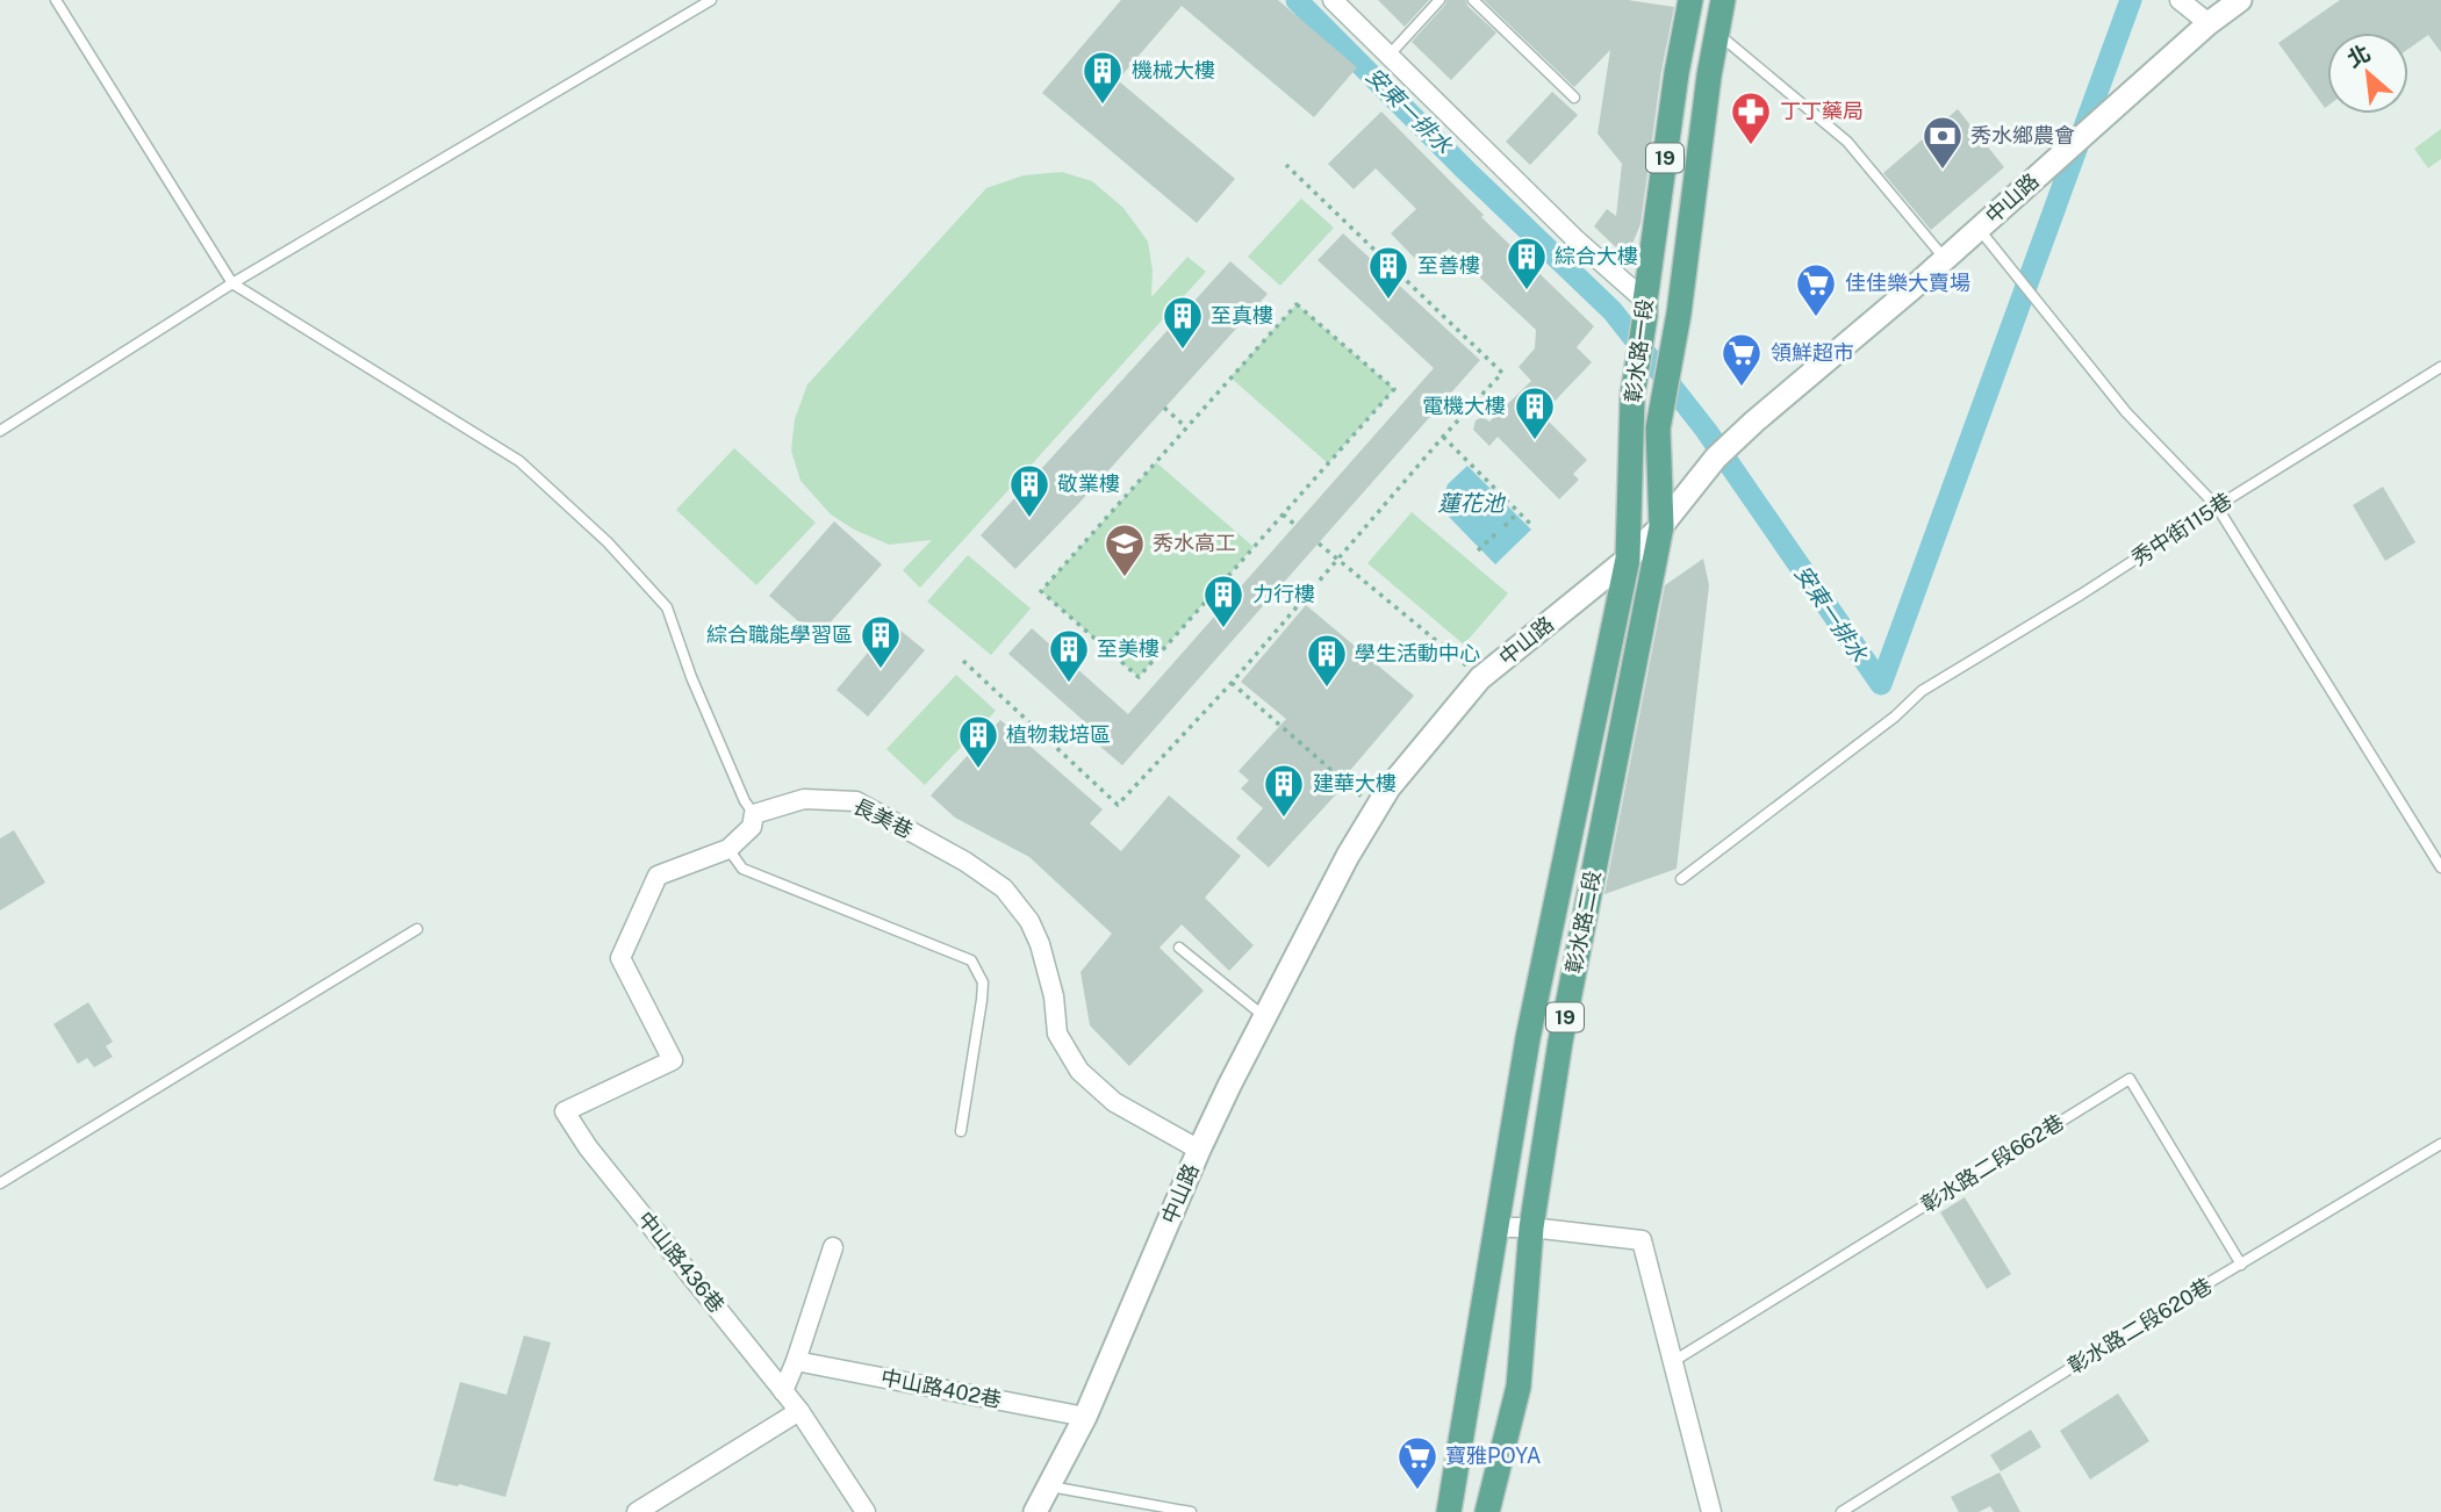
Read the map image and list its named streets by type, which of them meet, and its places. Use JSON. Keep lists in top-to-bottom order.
{
  "streets": {
    "main road": ["19", "彰水路一段", "彰水路二段"],
    "street": [
      "中山路",
      "長美巷",
      "中山路436巷",
      "中山路402巷"
    ],
    "lane": ["秀中街115巷", "彰水路二段662巷", "彰水路二段620巷"]
  },
  "crossings": [
    ["中山路", "彰水路一段"],
    ["中山路", "長美巷"],
    ["中山路", "彰水路二段"],
    ["中山路", "中山路402巷"],
    ["彰水路一段", "彰水路二段"],
    ["彰水路二段662巷", "彰水路二段620巷"]
  ],
  "water": ["安東一排水", "蓮花池"],
  "places": {
    "building": [
      "機械大樓",
      "綜合大樓",
      "至善樓",
      "至真樓",
      "電機大樓",
      "敬業樓",
      "力行樓",
      "綜合職能學習區",
      "至美樓",
      "學生活動中心",
      "植物栽培區",
      "建華大樓"
    ],
    "pharmacy": ["丁丁藥局"],
    "bank": ["秀水鄉農會"],
    "supermarket": ["佳佳樂大賣場", "領鮮超市", "寶雅POYA"],
    "school or university": ["秀水高工"]
  },
  "north": "top left"
}
